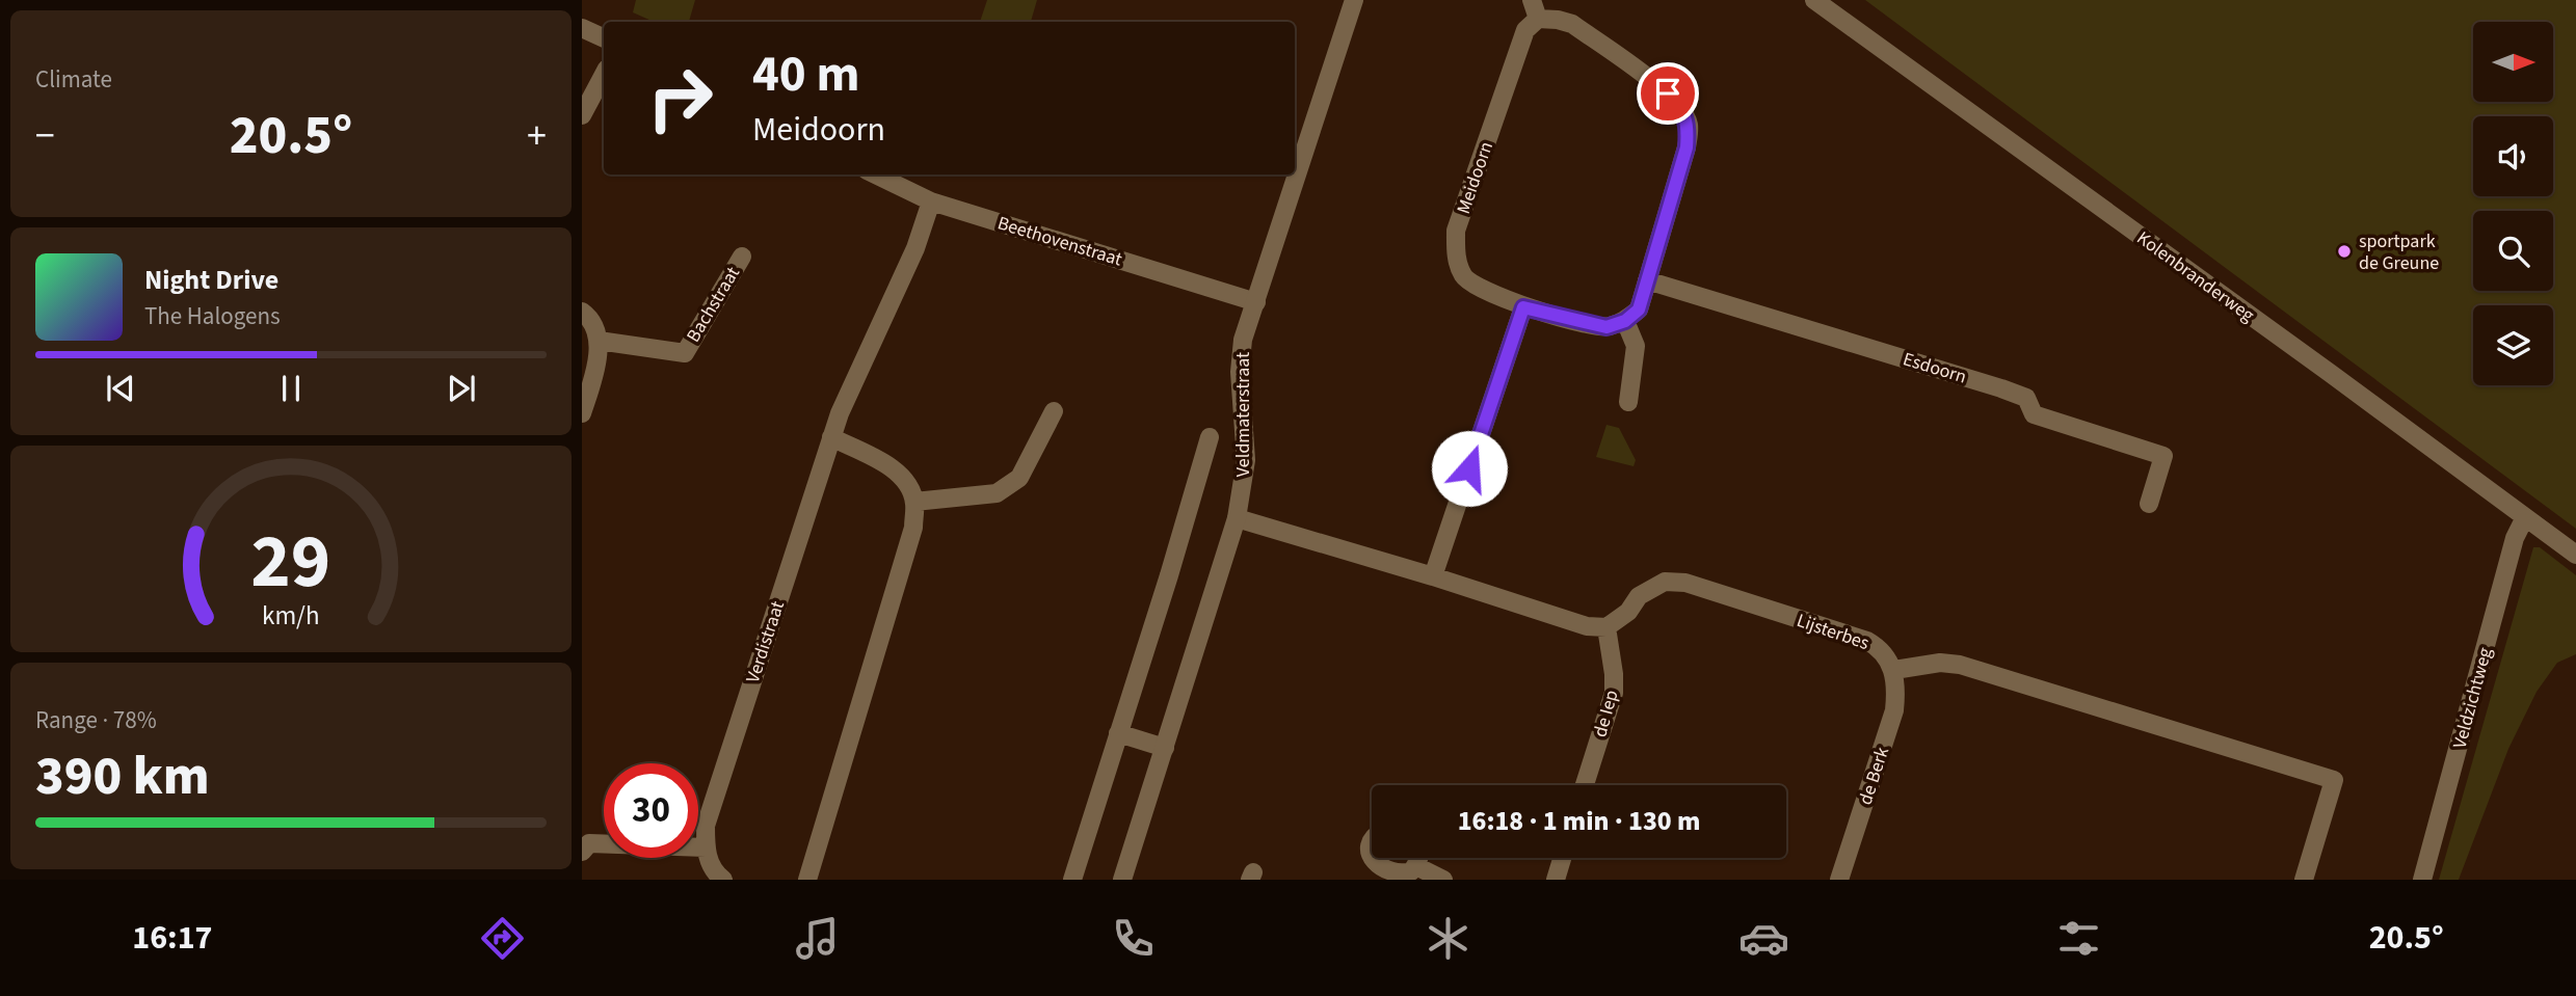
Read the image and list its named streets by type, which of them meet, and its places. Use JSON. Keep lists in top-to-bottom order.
{
  "streets": {
    "street": [
      "Meidoorn",
      "Beethovenstraat",
      "Kolenbranderweg",
      "Bachstraat",
      "Esdoorn",
      "Veldmaterstraat",
      "Lijsterbes",
      "Verdistraat",
      "Veldzichtweg",
      "de Iep",
      "de Berk"
    ]
  },
  "crossings": [
    ["Beethovenstraat", "Veldmaterstraat"],
    ["Beethovenstraat", "Verdistraat"],
    ["Kolenbranderweg", "Veldzichtweg"],
    ["Lijsterbes", "de Iep"],
    ["Lijsterbes", "de Berk"]
  ],
  "places": ["sportpark de Greune"],
  "north": "right",
  "page": {
    "tile": [
      "Climate",
      ["Range · 78%", "390 km"]
    ],
    "turn": ["40 m", "Meidoorn"],
    "heat": ["−", "20.5°", "+"],
    "song": ["Night Drive", "The Halogens"],
    "limit": "30",
    "trip": "16:18 · 1 min · 130 m",
    "tabs": ["16:17", "20.5°"],
    "gauge": ["29", "km/h"]
  }
}
